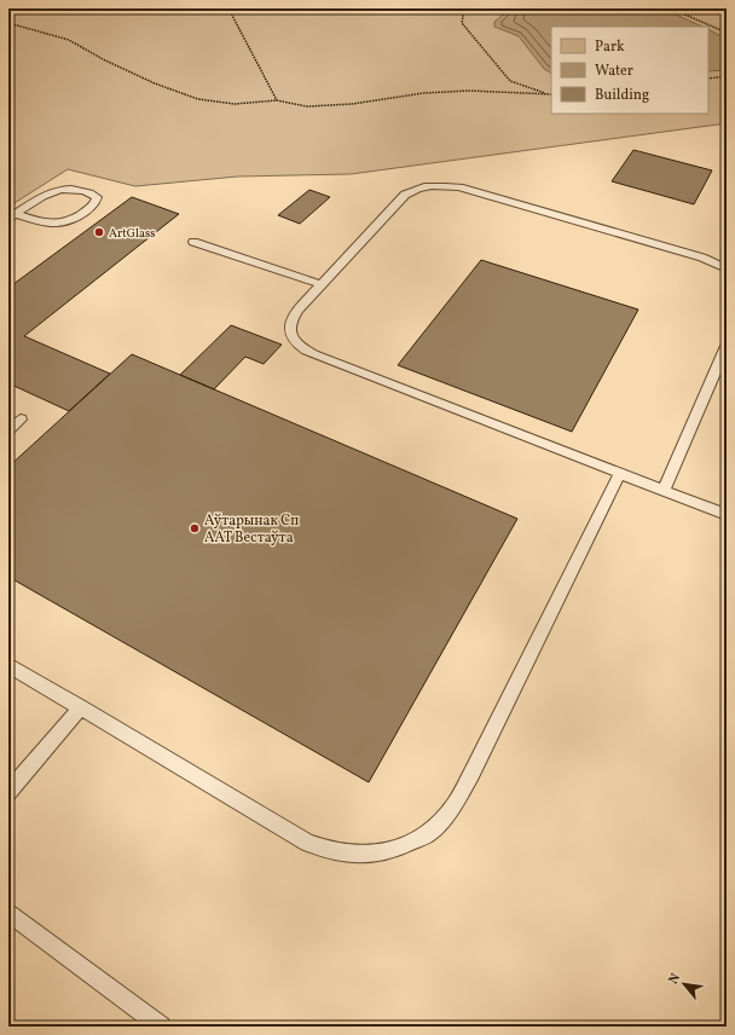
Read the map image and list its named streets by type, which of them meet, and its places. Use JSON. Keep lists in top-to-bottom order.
{
  "places": ["ArtGlass", "Аўтарынак Сп ААТ Вестаўта"],
  "legend": ["Park", "Water", "Building"],
  "north": "top left"
}
